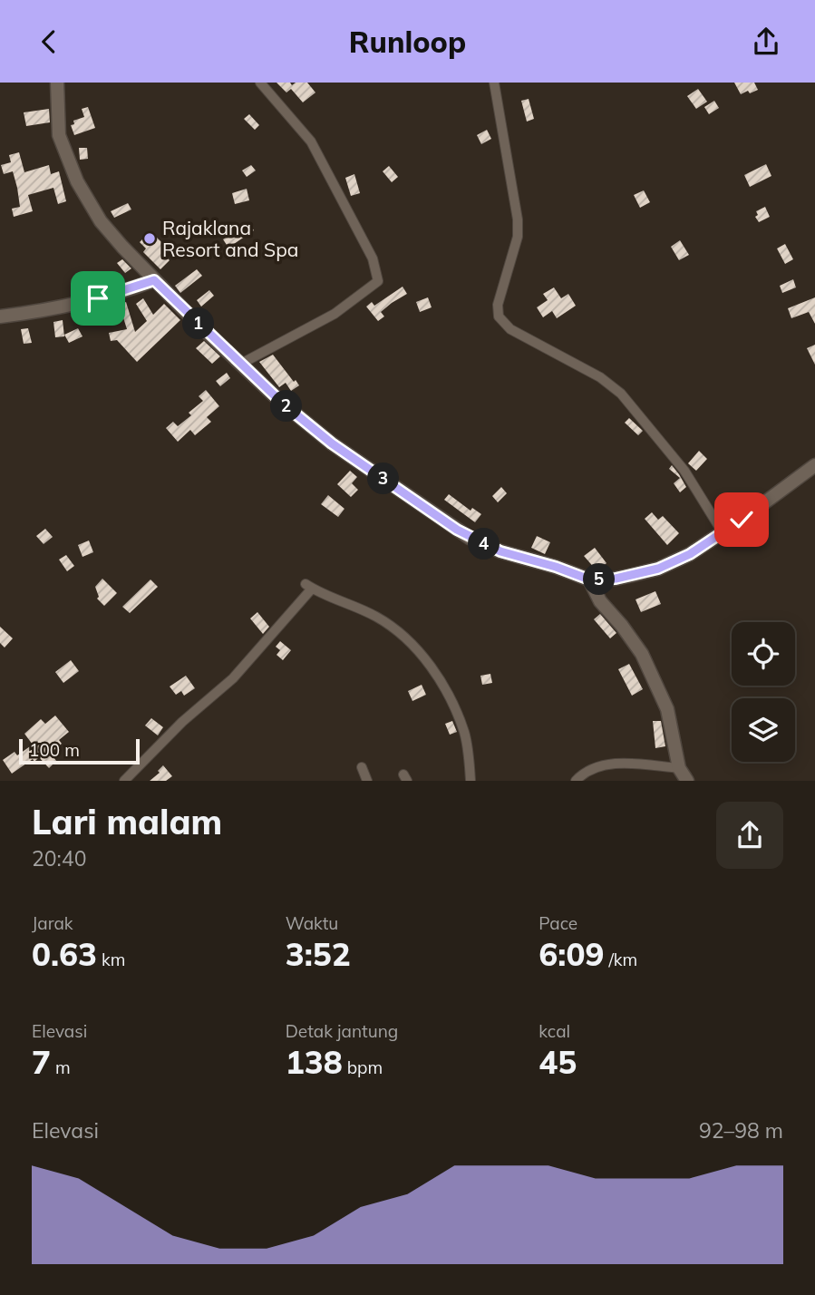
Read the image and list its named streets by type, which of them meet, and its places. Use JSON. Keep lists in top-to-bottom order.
{
  "places": ["Rajaklana Resort and Spa"],
  "scale_bar": "100 m",
  "page": {
    "header": "Runloop",
    "pins": [
      "1",
      "2",
      "3",
      "4",
      "5"
    ],
    "scale": "100 m",
    "heading": ["Lari malam", "20:40"],
    "stats": [
      ["Jarak", "0.63 km"],
      ["Waktu", "3:52"],
      ["Pace", "6:09 /km"],
      ["Elevasi", "7 m"],
      ["Detak jantung", "138 bpm"],
      ["kcal", "45"]
    ],
    "chart": ["Elevasi", "92–98 m"]
  }
}
